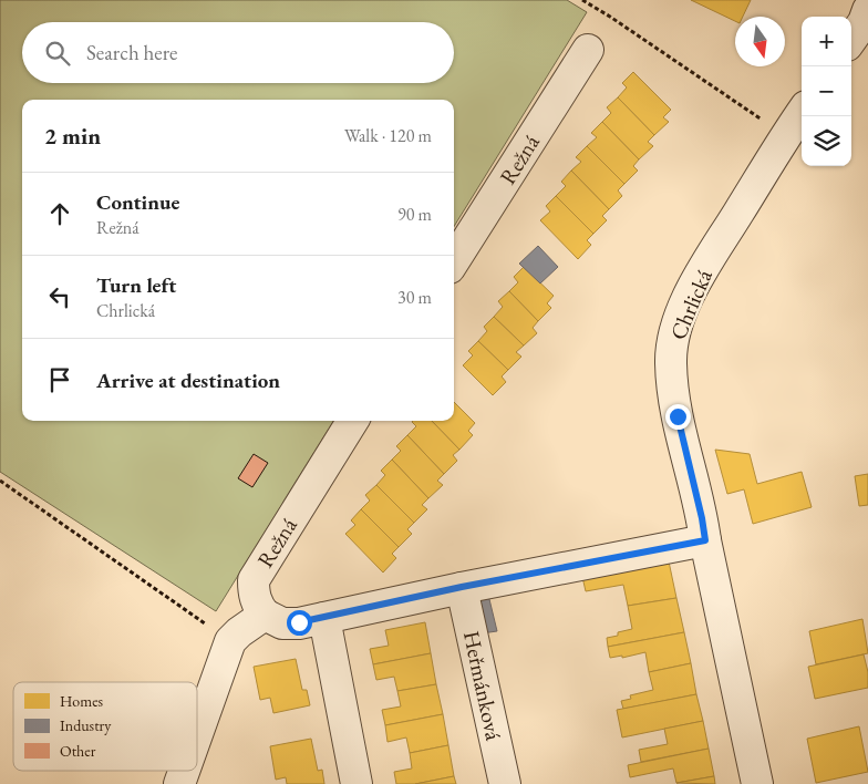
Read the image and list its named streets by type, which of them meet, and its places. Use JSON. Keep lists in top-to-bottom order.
{
  "streets": {
    "street": ["Režná", "Chrlická", "Heřmánková"]
  },
  "legend": ["Homes", "Industry", "Other"],
  "north": "bottom",
  "page": {
    "map_buttons": ["+", "−"],
    "search": "Search here",
    "heading": ["2 min", "Walk · 120 m"],
    "list": [
      ["Continue", "Režná", "90 m"],
      ["Turn left", "Chrlická", "30 m"],
      "Arrive at destination"
    ]
  }
}
